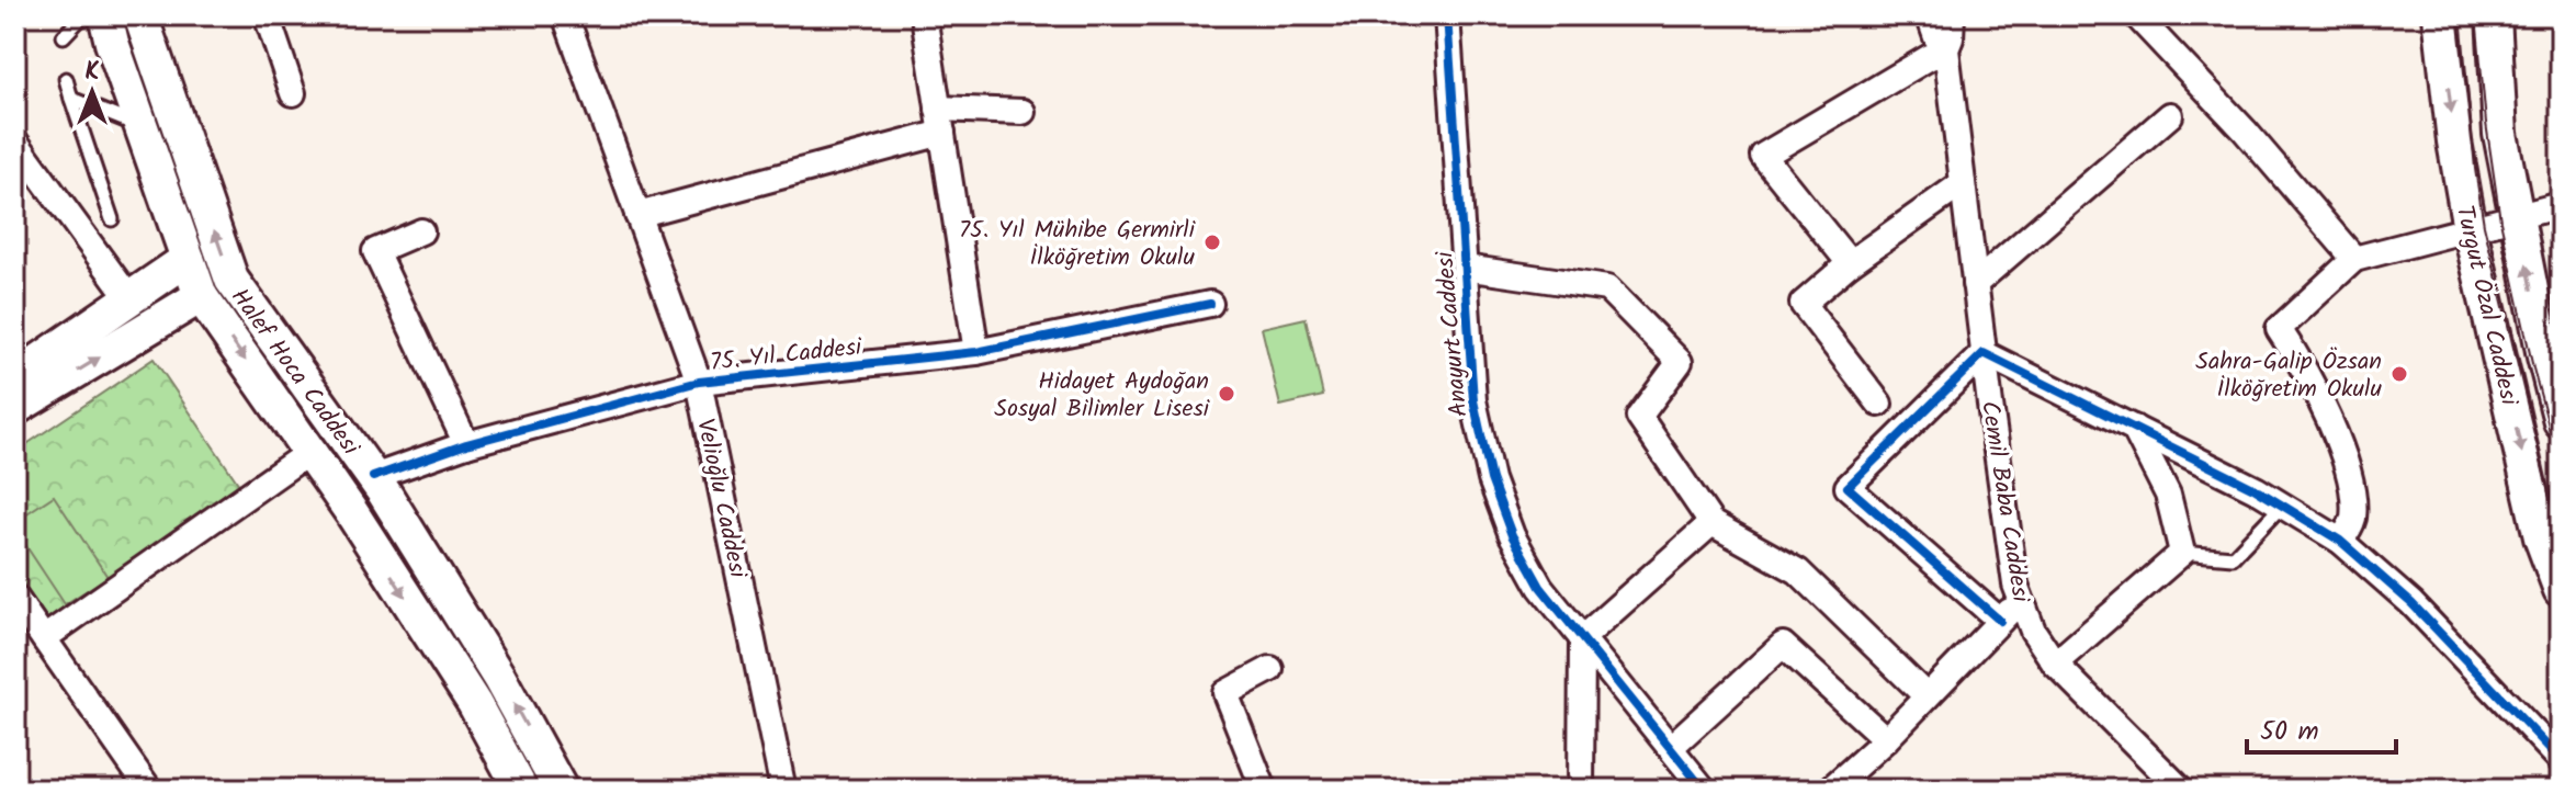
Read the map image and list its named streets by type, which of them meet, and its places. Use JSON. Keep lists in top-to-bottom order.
{
  "streets": {
    "main road": ["Turgut Özal Caddesi", "Halef Hoca Caddesi"],
    "street": [
      "Anayurt Caddesi",
      "75. Yıl Caddesi",
      "Velioğlu Caddesi",
      "Cemil Baba Caddesi"
    ]
  },
  "crossings": [
    ["75. Yıl Caddesi", "Halef Hoca Caddesi"],
    ["75. Yıl Caddesi", "Velioğlu Caddesi"]
  ],
  "places": ["75. Yıl Mühibe Germirli İlköğretim Okulu", "Sahra-Galip Özsan İlköğretim Okulu", "Hidayet Aydoğan Sosyal Bilimler Lisesi"],
  "scale_bar": "50 m",
  "north": "top"
}
